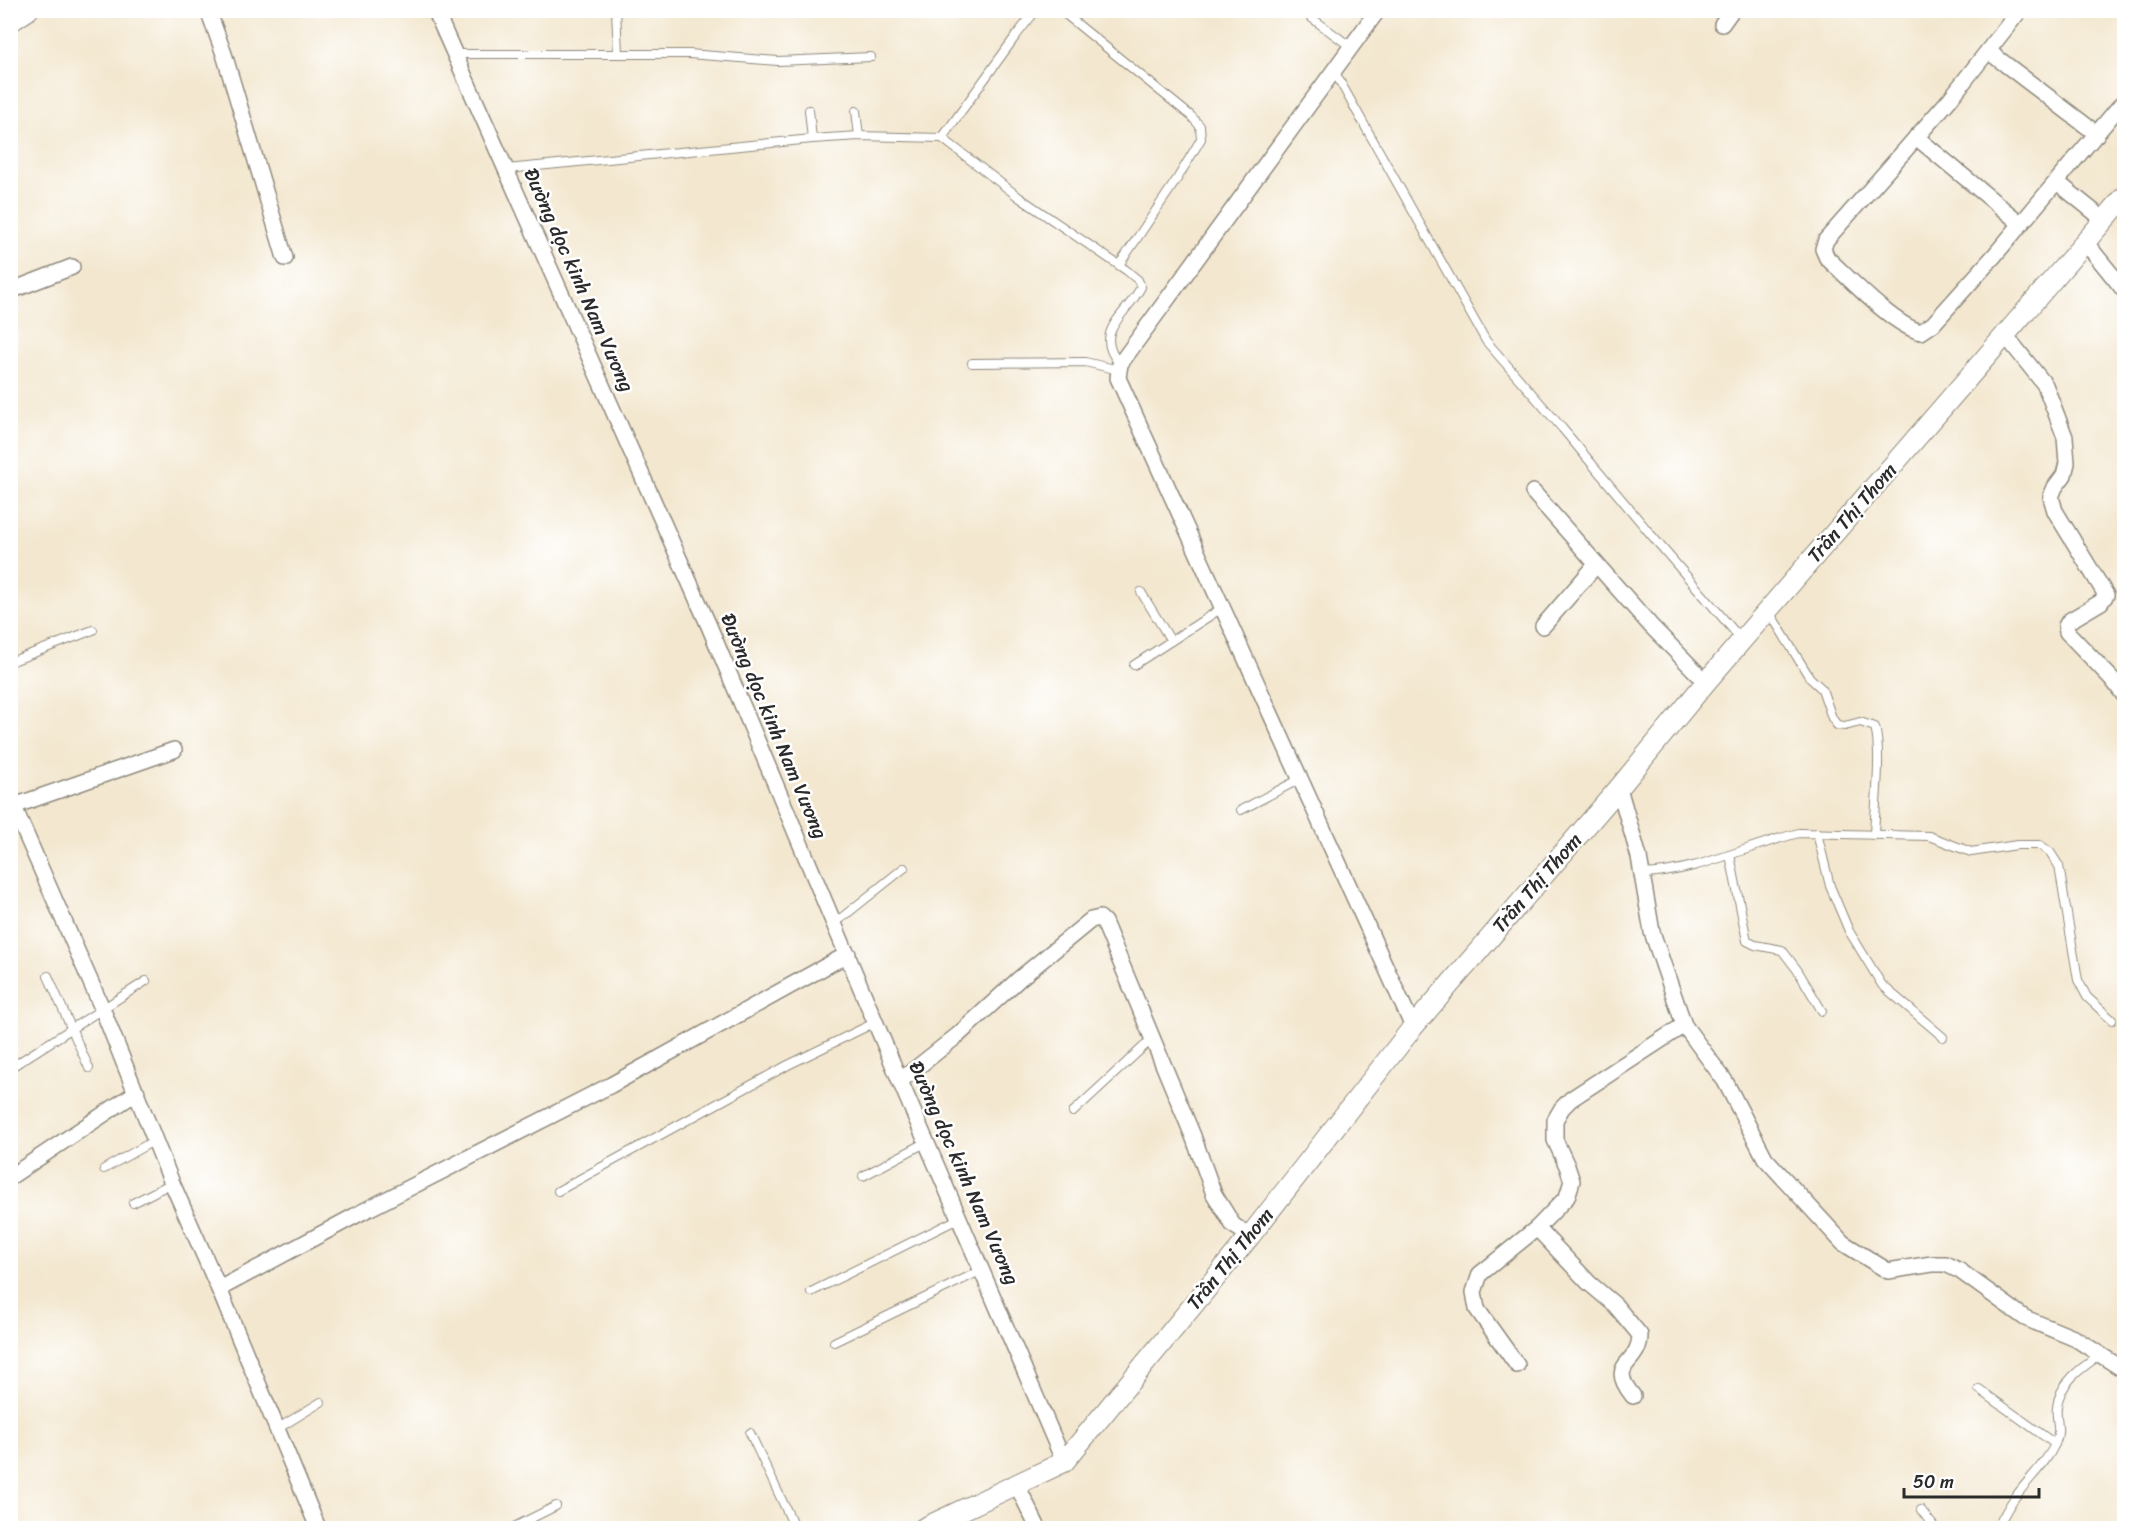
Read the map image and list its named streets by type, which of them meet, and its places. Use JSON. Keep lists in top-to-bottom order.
{
  "streets": {
    "street": ["Đường dọc kinh Nam Vương", "Trần Thị Thơm"]
  },
  "crossings": [
    ["Đường dọc kinh Nam Vương", "Trần Thị Thơm"]
  ],
  "scale_bar": "50 m"
}
